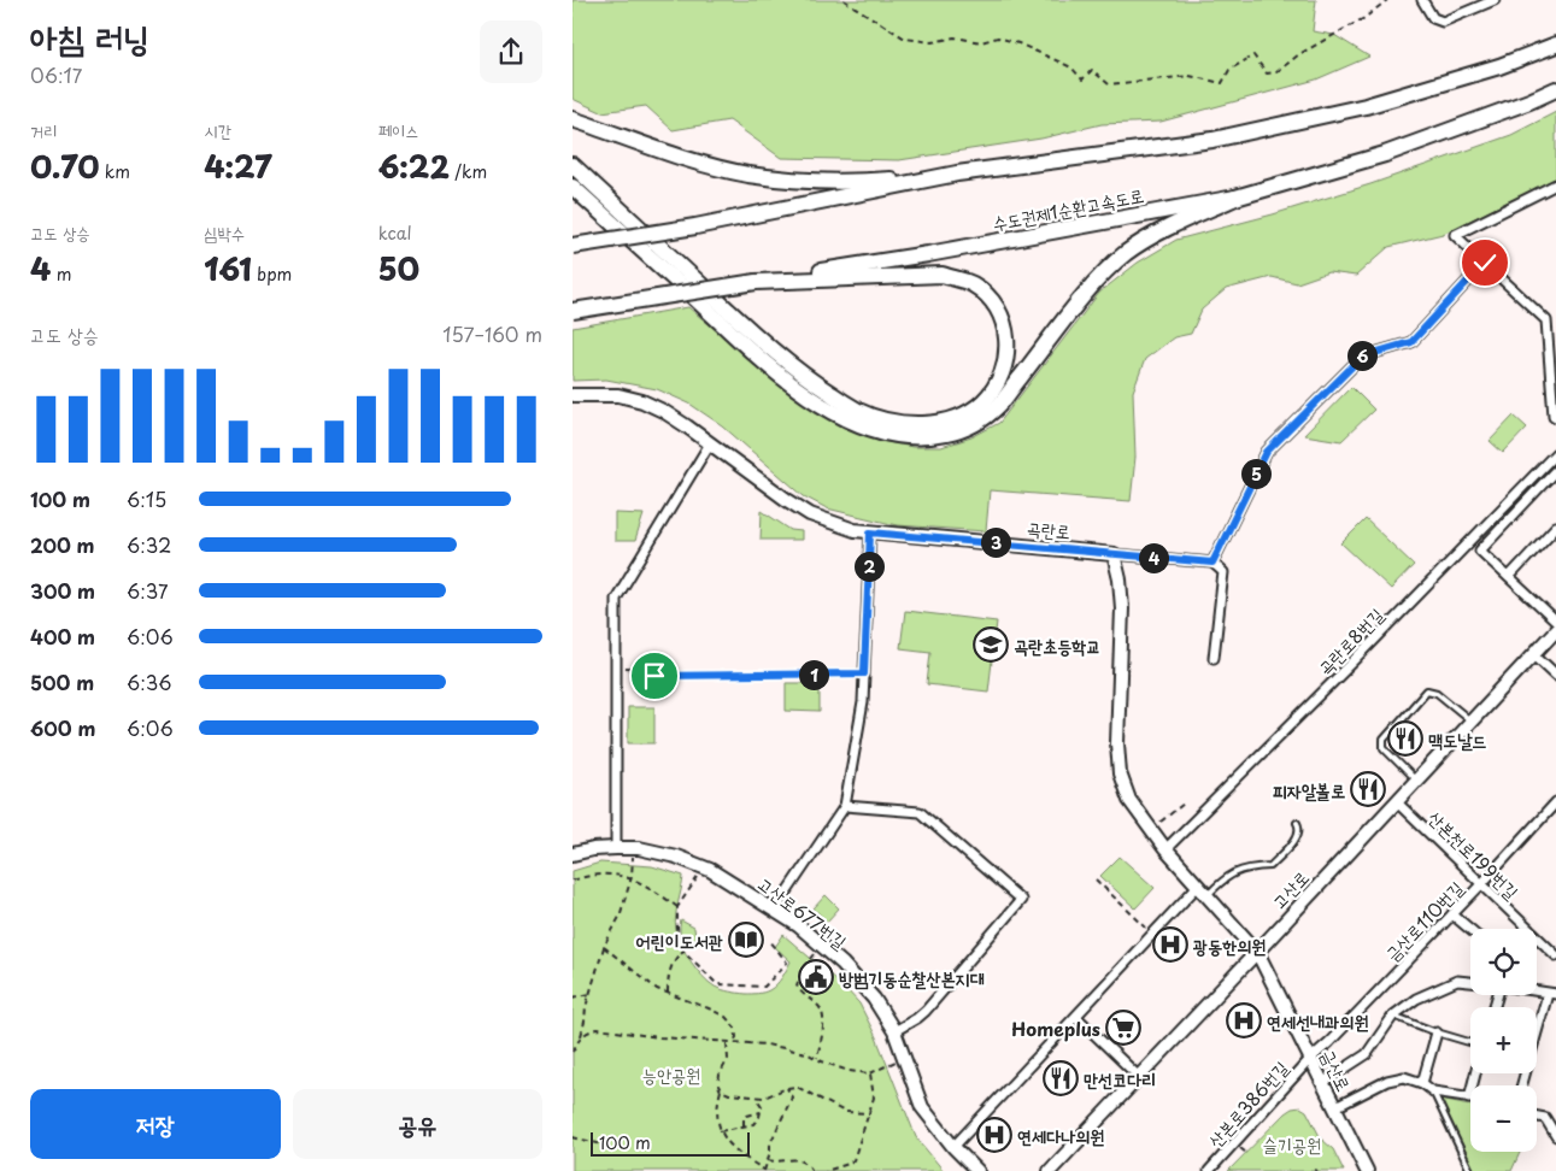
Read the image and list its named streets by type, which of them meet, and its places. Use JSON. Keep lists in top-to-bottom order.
{
  "streets": {
    "highway": ["수도권제1순환고속도로"],
    "street": [
      "곡란로",
      "곡란로8번길",
      "산본천로199번길",
      "고산로",
      "고산로677번길",
      "금산로110번길",
      "금산로",
      "산본로386번길"
    ]
  },
  "crossings": [
    ["산본천로199번길", "고산로"],
    ["산본천로199번길", "금산로110번길"],
    ["고산로", "금산로"],
    ["금산로110번길", "금산로"],
    ["금산로110번길", "산본로386번길"],
    ["금산로", "산본로386번길"]
  ],
  "parks": ["능안공원", "슬기공원"],
  "places": {
    "school or university": ["곡란초등학교"],
    "restaurant": ["맥도날드", "피자알볼로", "만선코다리"],
    "library": ["어린이도서관"],
    "hospital": ["광동한의원", "연세선내과의원", "연세다나의원"],
    "public building": ["방범기동순찰산본지대"],
    "supermarket": ["Homeplus"]
  },
  "scale_bar": "100 m",
  "page": {
    "heading": ["아침 러닝", "06:17"],
    "stats": [
      ["거리", "0.70 km"],
      ["시간", "4:27"],
      ["페이스", "6:22 /km"],
      ["고도 상승", "4 m"],
      ["심박수", "161 bpm"],
      ["kcal", "50"]
    ],
    "chart": ["고도 상승", "157–160 m"],
    "pins": [
      "6",
      "5",
      "3",
      "4",
      "2",
      "1"
    ],
    "list": [
      {
        "name": "100 m",
        "note": "6:15"
      },
      {
        "name": "200 m",
        "note": "6:32"
      },
      {
        "name": "300 m",
        "note": "6:37"
      },
      {
        "name": "400 m",
        "note": "6:06"
      },
      {
        "name": "500 m",
        "note": "6:36"
      },
      {
        "name": "600 m",
        "note": "6:06"
      }
    ],
    "map_buttons": ["+", "−"],
    "buttons": ["저장", "공유"],
    "scale": "100 m"
  }
}
